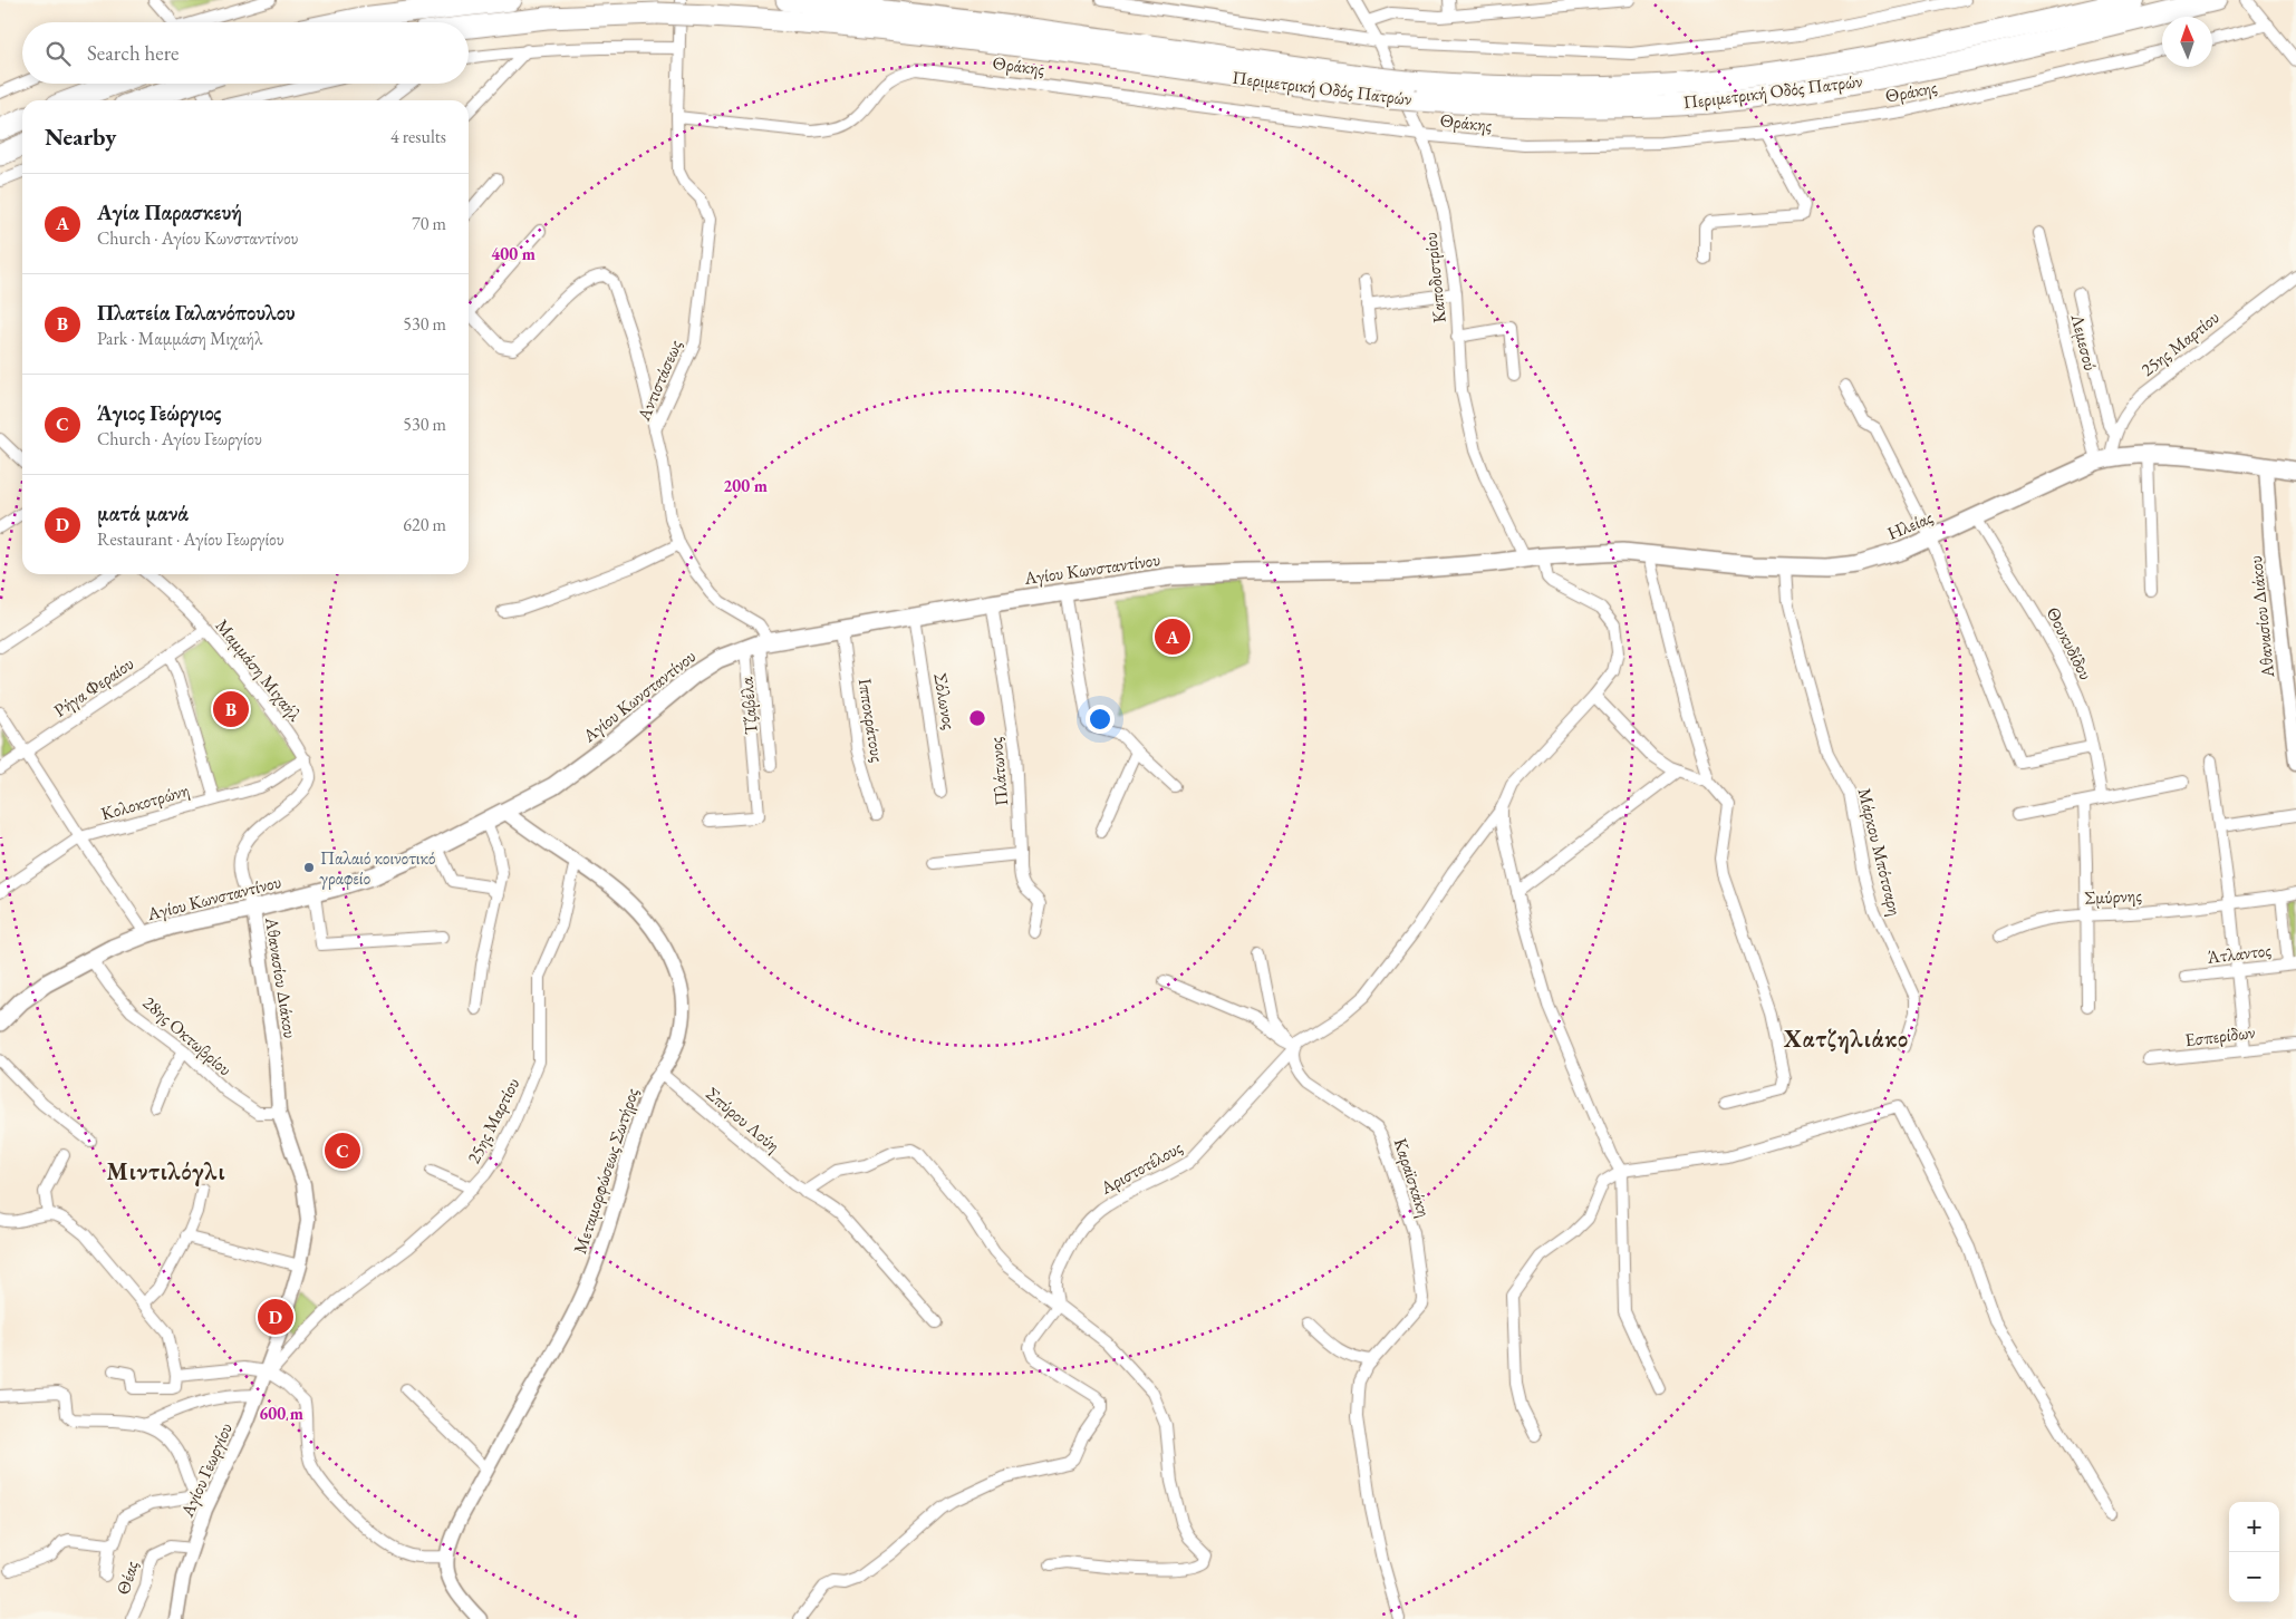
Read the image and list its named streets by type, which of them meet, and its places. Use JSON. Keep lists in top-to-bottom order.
{
  "streets": {
    "highway": ["Περιμετρική Οδός Πατρών"],
    "main road": ["Ηλείας", "Αγίου Κωνσταντίνου"],
    "street": [
      "Θράκης",
      "Καποδιστρίου",
      "Λεμεσού",
      "25ης Μαρτίου",
      "Αντιστάσεως",
      "Αθανασίου Διάκου",
      "Θουκυδίδου",
      "Μαμμάση Μιχαήλ",
      "Ρήγα Φεραίου",
      "Σόλωνος",
      "Τζαβέλα",
      "Ιπποκράτους",
      "Πλάτωνος",
      "Κολοκοτρώνη",
      "Μάρκου Μπότσαρη",
      "Σμύρνης",
      "Άτλαντος",
      "28ης Οκτωβρίου",
      "Εσπερίδων",
      "Σπύρου Λούη",
      "Αριστοτέλους",
      "Μεταμορφώσεως Σωτήρος",
      "Καραϊσκάκη",
      "Αγίου Γεωργίου",
      "Θέας"
    ]
  },
  "crossings": [
    ["Θράκης", "Καποδιστρίου"],
    ["Θράκης", "Αντιστάσεως"],
    ["Καποδιστρίου", "Ηλείας"],
    ["Καποδιστρίου", "Αγίου Κωνσταντίνου"],
    ["Λεμεσού", "25ης Μαρτίου"],
    ["Λεμεσού", "Ηλείας"],
    ["25ης Μαρτίου", "Ηλείας"],
    ["25ης Μαρτίου", "Μεταμορφώσεως Σωτήρος"],
    ["25ης Μαρτίου", "Αγίου Γεωργίου"],
    ["Αντιστάσεως", "Αγίου Κωνσταντίνου"],
    ["Αντιστάσεως", "Τζαβέλα"],
    ["Ηλείας", "Αγίου Κωνσταντίνου"],
    ["Ηλείας", "Αθανασίου Διάκου"],
    ["Ηλείας", "Θουκυδίδου"],
    ["Ηλείας", "Μάρκου Μπότσαρη"],
    ["Αγίου Κωνσταντίνου", "Αθανασίου Διάκου"],
    ["Αγίου Κωνσταντίνου", "Σόλωνος"],
    ["Αγίου Κωνσταντίνου", "Τζαβέλα"],
    ["Αγίου Κωνσταντίνου", "Ιπποκράτους"],
    ["Αγίου Κωνσταντίνου", "Πλάτωνος"],
    ["Αγίου Κωνσταντίνου", "28ης Οκτωβρίου"],
    ["Αγίου Κωνσταντίνου", "Μεταμορφώσεως Σωτήρος"],
    ["Αθανασίου Διάκου", "Μαμμάση Μιχαήλ"],
    ["Αθανασίου Διάκου", "Κολοκοτρώνη"],
    ["Αθανασίου Διάκου", "28ης Οκτωβρίου"],
    ["Αθανασίου Διάκου", "Αγίου Γεωργίου"],
    ["Μαμμάση Μιχαήλ", "Ρήγα Φεραίου"],
    ["Μαμμάση Μιχαήλ", "Κολοκοτρώνη"],
    ["28ης Οκτωβρίου", "Αγίου Γεωργίου"],
    ["Σπύρου Λούη", "Μεταμορφώσεως Σωτήρος"],
    ["Αριστοτέλους", "Καραϊσκάκη"],
    ["Αγίου Γεωργίου", "Θέας"]
  ],
  "districts": ["Χατζηλιάκο", "Μιντιλόγλι"],
  "places": ["Παλαιό κοινοτικό γραφείο"],
  "north": "top",
  "page": {
    "search": "Search here",
    "heading": ["Nearby", "4 results"],
    "list": [
      {
        "mark": "A",
        "name": "Αγία Παρασκευή",
        "note": "Church · Αγίου Κωνσταντίνου",
        "value": "70 m"
      },
      {
        "mark": "B",
        "name": "Πλατεία Γαλανόπουλου",
        "note": "Park · Μαμμάση Μιχαήλ",
        "value": "530 m"
      },
      {
        "mark": "C",
        "name": "Άγιος Γεώργιος",
        "note": "Church · Αγίου Γεωργίου",
        "value": "530 m"
      },
      {
        "mark": "D",
        "name": "ματά μανά",
        "note": "Restaurant · Αγίου Γεωργίου",
        "value": "620 m"
      }
    ],
    "pins": [
      "A",
      "B",
      "C",
      "D"
    ],
    "map_buttons": ["+", "−"]
  },
  "rings": ["400 m", "200 m", "600 m"]
}
